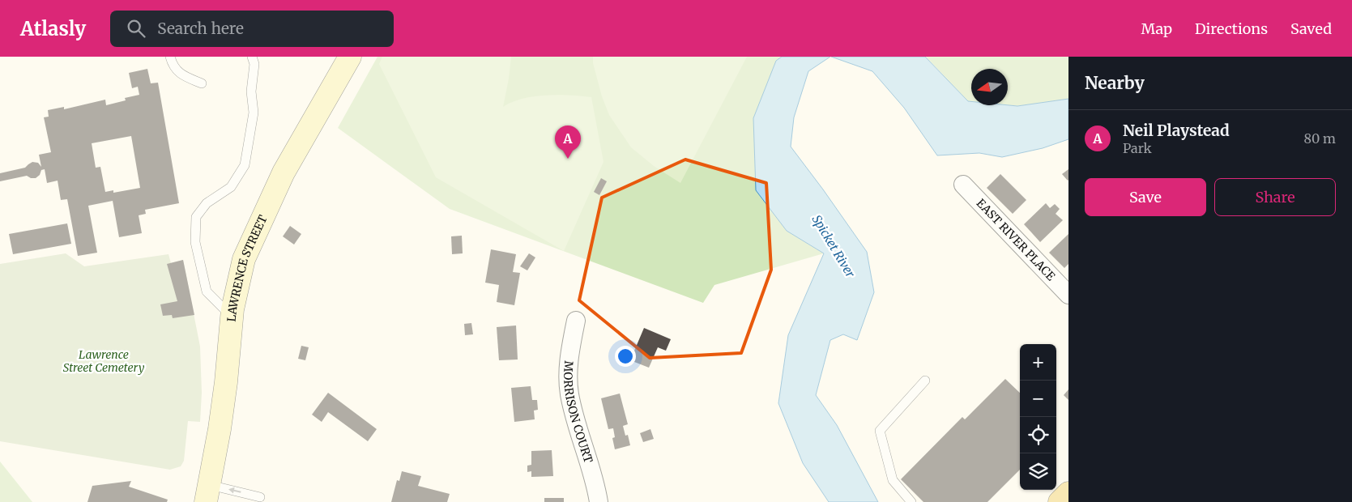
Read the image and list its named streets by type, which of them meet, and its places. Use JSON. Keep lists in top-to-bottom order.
{
  "streets": {
    "main road": ["LAWRENCE STREET"],
    "street": ["EAST RIVER PLACE", "MORRISON COURT"]
  },
  "water": ["Spicket River"],
  "parks": ["Lawrence Street Cemetery"],
  "north": "left",
  "page": {
    "header": "Atlasly",
    "search": "Search here",
    "nav": ["Map", "Directions", "Saved"],
    "heading": "Nearby",
    "list": [
      {
        "mark": "A",
        "name": "Neil Playstead",
        "note": "Park",
        "value": "80 m"
      }
    ],
    "pins": "A",
    "buttons": ["Save", "Share"],
    "map_buttons": ["+", "−"]
  }
}
